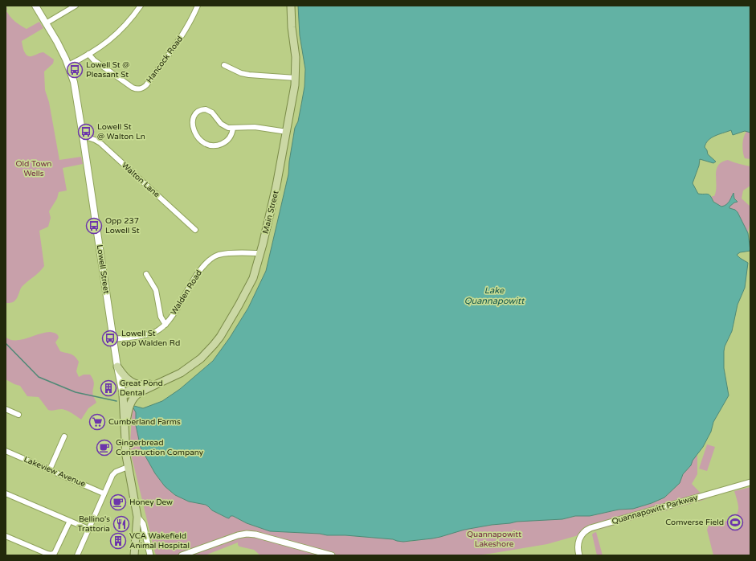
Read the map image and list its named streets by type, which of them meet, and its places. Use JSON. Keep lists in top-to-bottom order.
{
  "streets": {
    "main road": ["Main Street", "Lowell Street"],
    "street": [
      "Hancock Road",
      "Walton Lane",
      "Walden Road",
      "Lakeview Avenue",
      "Quannapowitt Parkway"
    ]
  },
  "crossings": [
    ["Walton Lane", "Lowell Street"],
    ["Main Street", "Lowell Street"],
    ["Main Street", "Walden Road"],
    ["Lowell Street", "Walden Road"]
  ],
  "water": ["Lake Quannapowitt"],
  "parks": ["Old Town Wells", "Quannapowitt Lakeshore"],
  "places": {
    "bus stop": [
      "Lowell St @ Pleasant St",
      "Lowell St @ Walton Ln",
      "Opp 237 Lowell St",
      "Lowell St opp Walden Rd"
    ],
    "building": ["Great Pond Dental", "VCA Wakefield Animal Hospital"],
    "supermarket": ["Cumberland Farms"],
    "cafe": ["Gingerbread Construction Company", "Honey Dew"],
    "sports": ["Comverse Field"],
    "restaurant": ["Bellino's Trattoria"]
  }
}
